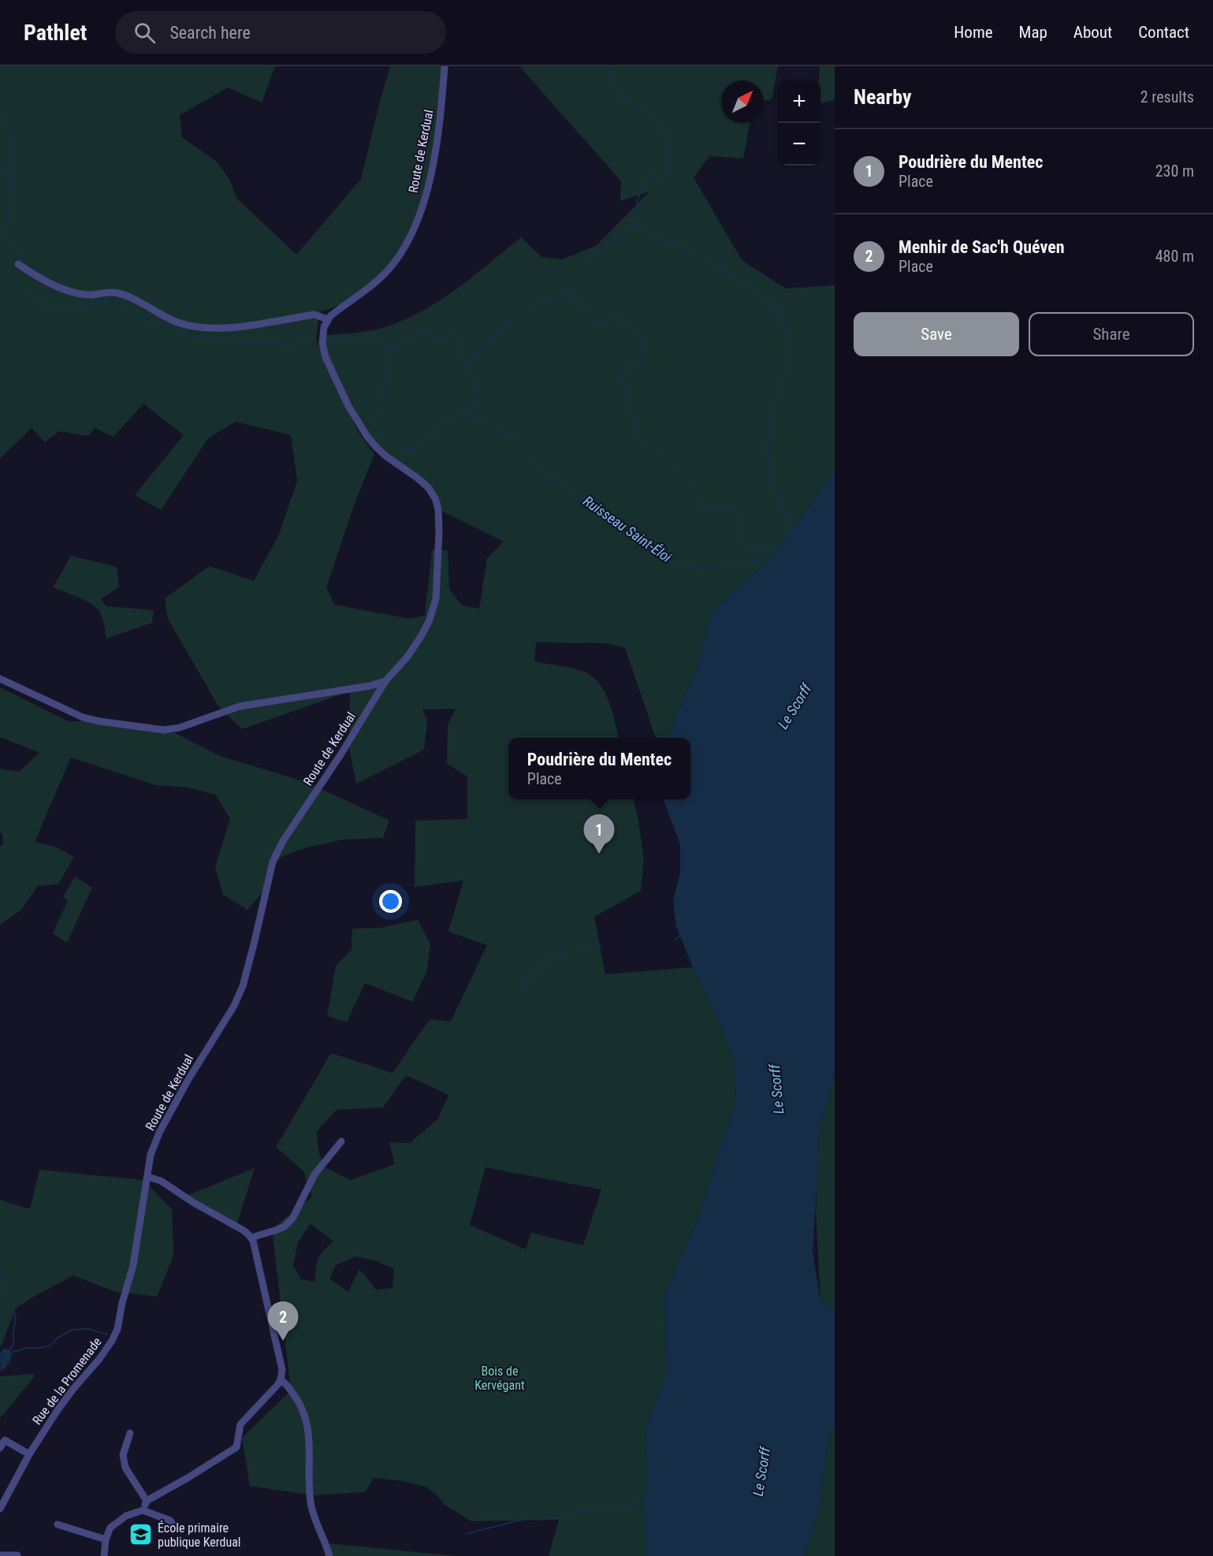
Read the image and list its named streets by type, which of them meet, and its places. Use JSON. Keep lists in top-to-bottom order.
{
  "streets": {
    "street": ["Route de Kerdual", "Rue de la Promenade"]
  },
  "crossings": [
    ["Route de Kerdual", "Rue de la Promenade"]
  ],
  "water": ["Ruisseau Saint-Éloi", "Le Scorff"],
  "parks": ["Bois de Kervégant"],
  "places": {
    "school or university": ["École primaire publique Kerdual"]
  },
  "north": "top right",
  "page": {
    "header": "Pathlet",
    "search": "Search here",
    "nav": [
      "Home",
      "Map",
      "About",
      "Contact"
    ],
    "heading": ["Nearby", "2 results"],
    "map_buttons": ["+", "−"],
    "list": [
      {
        "mark": "1",
        "name": "Poudrière du Mentec",
        "note": "Place",
        "value": "230 m"
      },
      {
        "mark": "2",
        "name": "Menhir de Sac'h Quéven",
        "note": "Place",
        "value": "480 m"
      }
    ],
    "buttons": ["Save", "Share"],
    "popup": ["Poudrière du Mentec", "Place"],
    "pins": ["1", "2"]
  }
}
